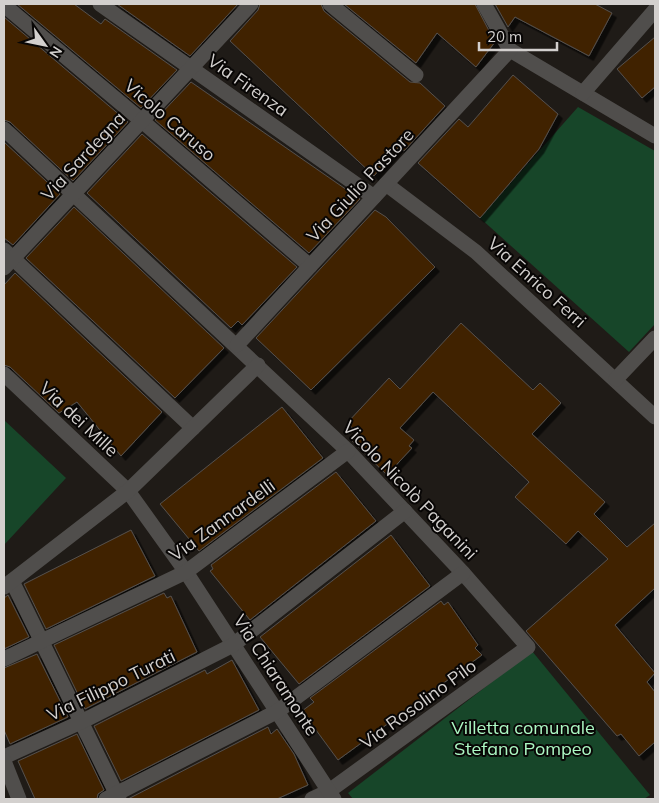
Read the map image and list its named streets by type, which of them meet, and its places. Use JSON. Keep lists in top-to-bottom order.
{
  "streets": {
    "street": [
      "Via Firenza",
      "Vicolo Caruso",
      "Via Sardegna",
      "Via Giulio Pastore",
      "Via Enrico Ferri",
      "Via dei Mille",
      "Vicolo Nicolò Paganini",
      "Via Zannardelli",
      "Via Chiaramonte",
      "Via Filippo Turati",
      "Via Rosolino Pilo"
    ]
  },
  "crossings": [
    ["Via Firenza", "Via Sardegna"],
    ["Via Firenza", "Via Giulio Pastore"],
    ["Vicolo Caruso", "Via Sardegna"],
    ["Vicolo Caruso", "Via Giulio Pastore"],
    ["Via Sardegna", "Vicolo Nicolò Paganini"],
    ["Via Giulio Pastore", "Via Enrico Ferri"],
    ["Via Giulio Pastore", "Vicolo Nicolò Paganini"],
    ["Via dei Mille", "Via Zannardelli"],
    ["Via dei Mille", "Via Chiaramonte"],
    ["Vicolo Nicolò Paganini", "Via Zannardelli"],
    ["Vicolo Nicolò Paganini", "Via Filippo Turati"],
    ["Vicolo Nicolò Paganini", "Via Rosolino Pilo"],
    ["Via Zannardelli", "Via Chiaramonte"],
    ["Via Chiaramonte", "Via Filippo Turati"],
    ["Via Chiaramonte", "Via Rosolino Pilo"]
  ],
  "parks": ["Villetta comunale Stefano Pompeo"],
  "scale_bar": "20 m",
  "north": "bottom right"
}
